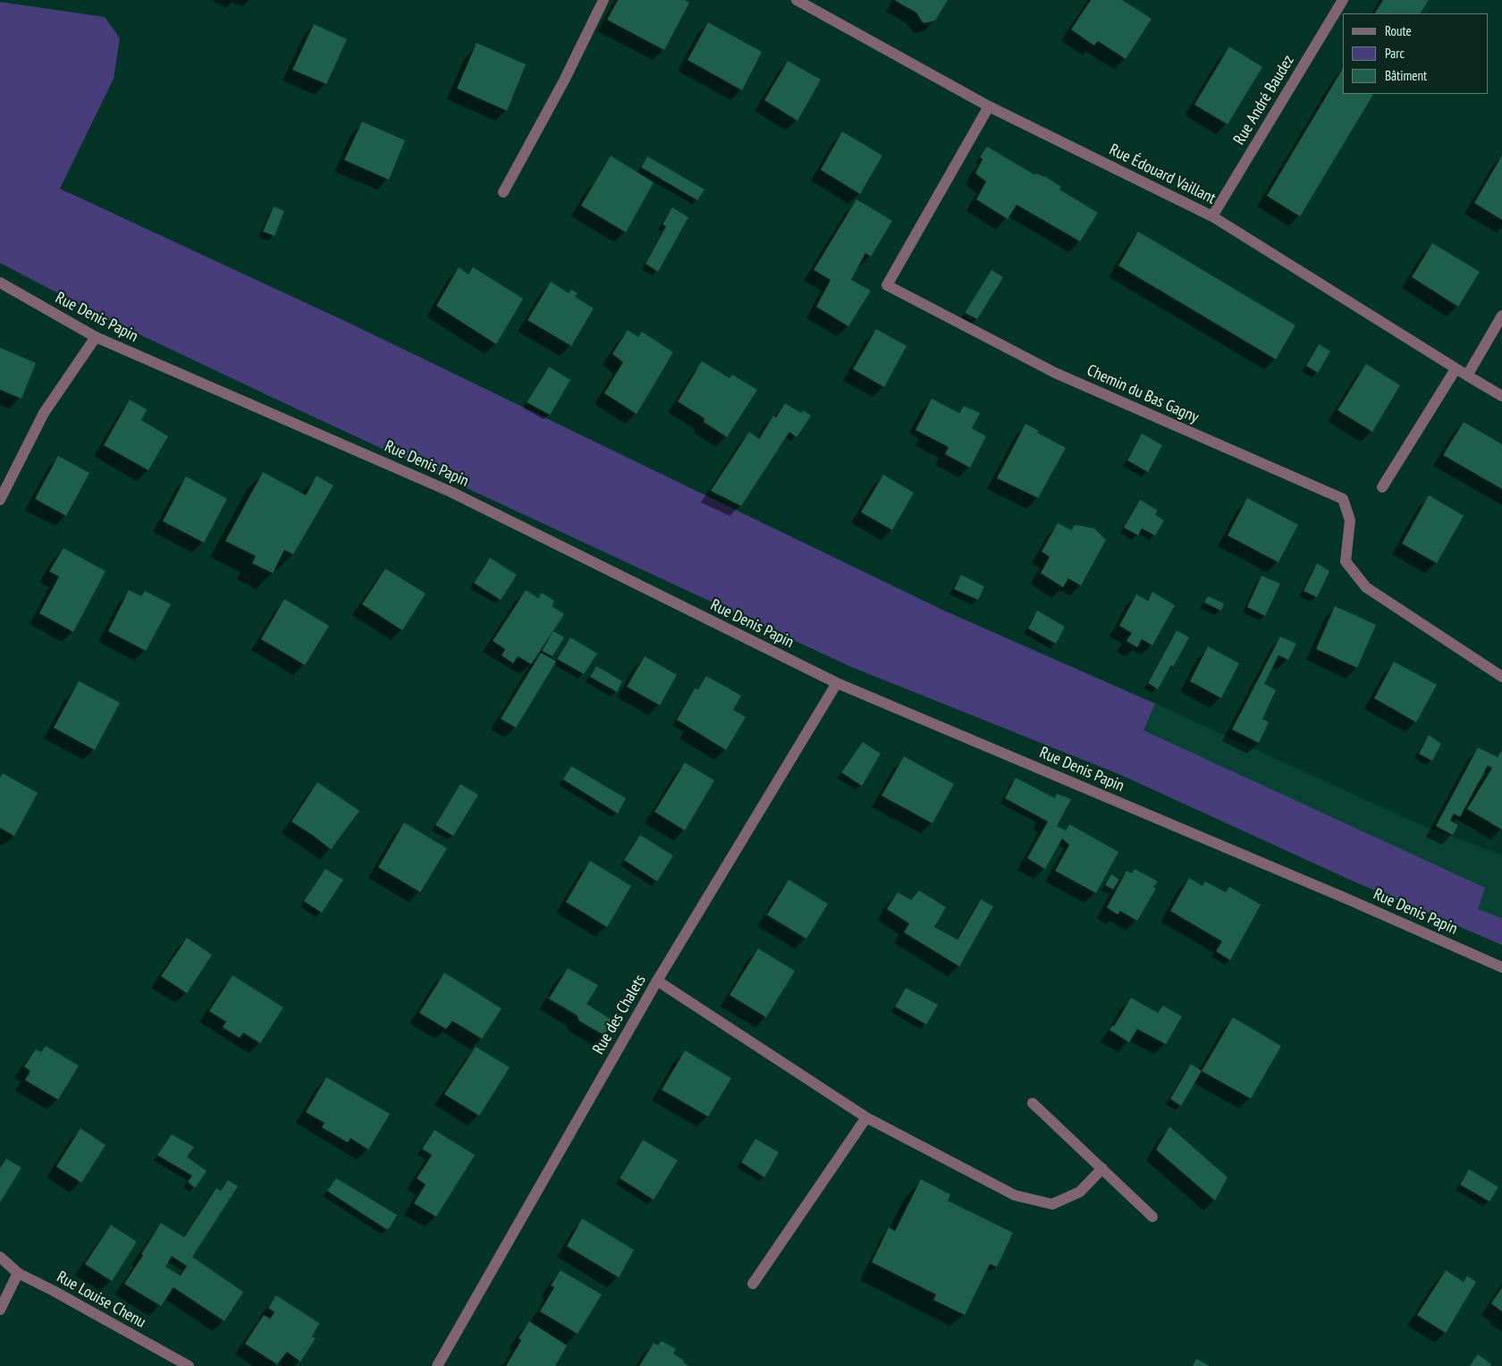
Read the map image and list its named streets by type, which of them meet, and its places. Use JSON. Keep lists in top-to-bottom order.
{
  "streets": {
    "street": [
      "Rue André Baudez",
      "Rue Édouard Vaillant",
      "Rue Denis Papin",
      "Chemin du Bas Gagny",
      "Rue des Chalets",
      "Rue Louise Chenu"
    ]
  },
  "crossings": [
    ["Rue André Baudez", "Rue Édouard Vaillant"],
    ["Rue Édouard Vaillant", "Chemin du Bas Gagny"],
    ["Rue Denis Papin", "Rue des Chalets"]
  ],
  "legend": ["Route", "Parc", "Bâtiment"]
}
